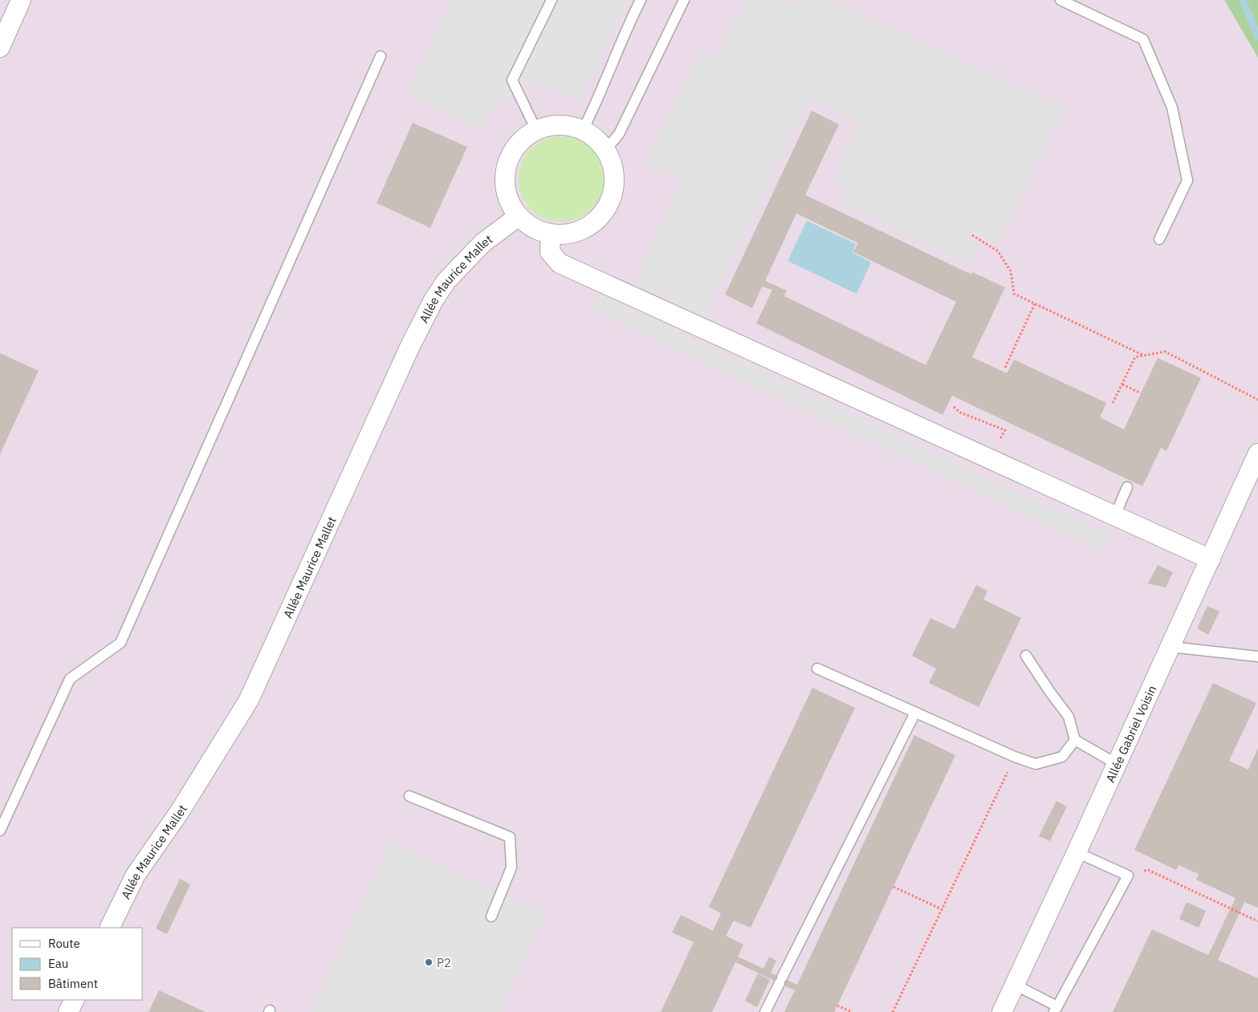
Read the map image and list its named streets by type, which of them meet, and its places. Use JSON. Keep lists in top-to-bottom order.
{
  "streets": {
    "street": ["Allée Maurice Mallet", "Allée Gabriel Voisin"]
  },
  "places": ["P2"],
  "legend": ["Route", "Eau", "Bâtiment"]
}
